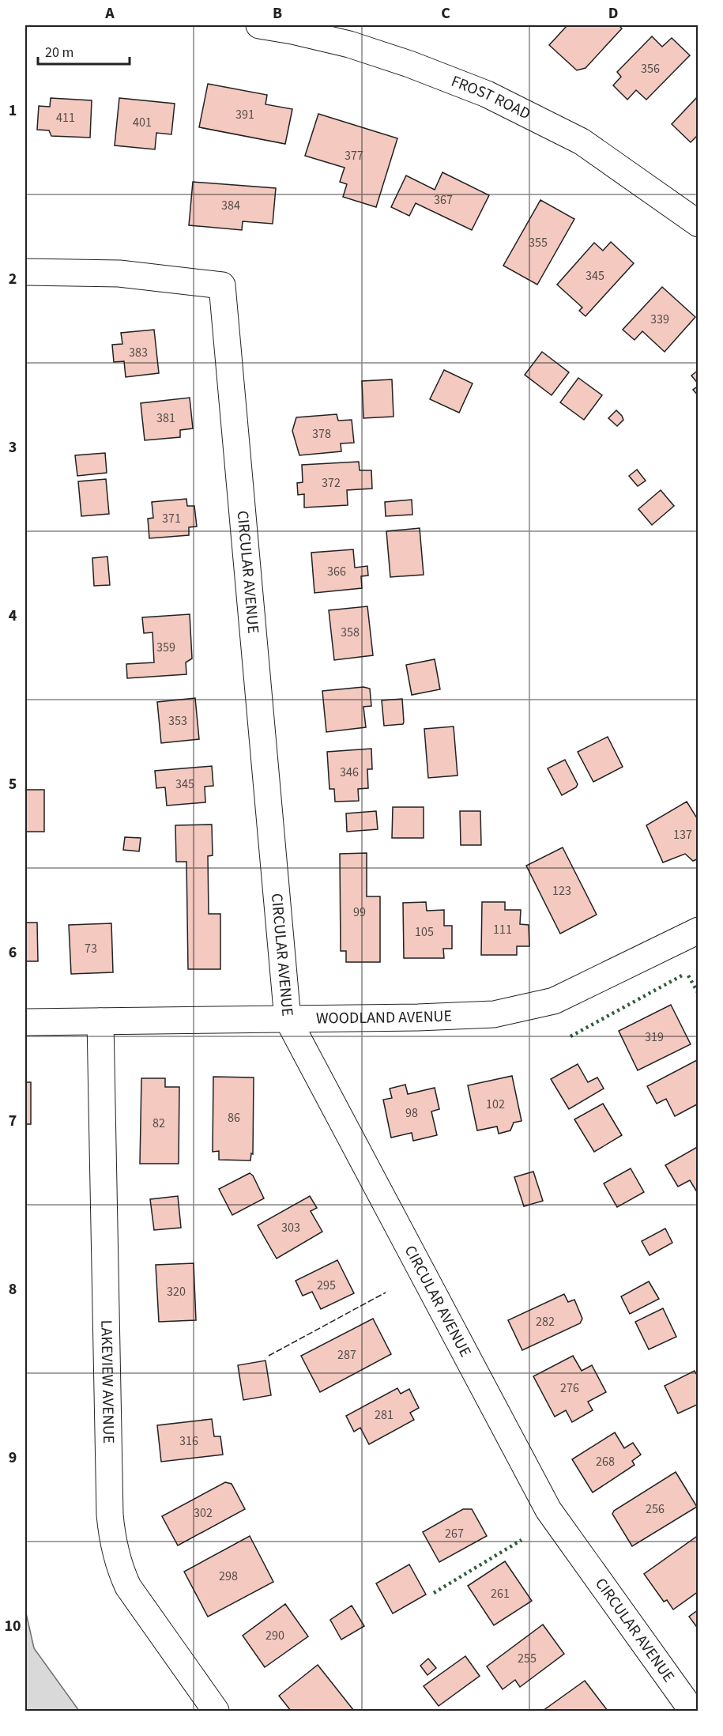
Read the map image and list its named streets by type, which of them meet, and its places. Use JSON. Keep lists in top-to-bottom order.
{
  "streets": {
    "street": [
      "FROST ROAD",
      "CIRCULAR AVENUE",
      "WOODLAND AVENUE",
      "LAKEVIEW AVENUE"
    ]
  },
  "crossings": [
    ["CIRCULAR AVENUE", "WOODLAND AVENUE"],
    ["WOODLAND AVENUE", "LAKEVIEW AVENUE"]
  ],
  "house_numbers": [
    "356",
    "391",
    "411",
    "401",
    "377",
    "367",
    "384",
    "355",
    "345",
    "339",
    "383",
    "381",
    "378",
    "372",
    "371",
    "366",
    "358",
    "359",
    "353",
    "346",
    "345",
    "137",
    "123",
    "99",
    "111",
    "105",
    "73",
    "319",
    "102",
    "98",
    "86",
    "82",
    "303",
    "295",
    "320",
    "282",
    "287",
    "276",
    "281",
    "316",
    "268",
    "256",
    "302",
    "267",
    "298",
    "261",
    "290",
    "255"
  ],
  "scale_bar": "20 m",
  "grid": {
    "columns": [
      "A",
      "B",
      "C",
      "D"
    ],
    "rows": [
      "1",
      "2",
      "3",
      "4",
      "5",
      "6",
      "7",
      "8",
      "9",
      "10"
    ]
  }
}
